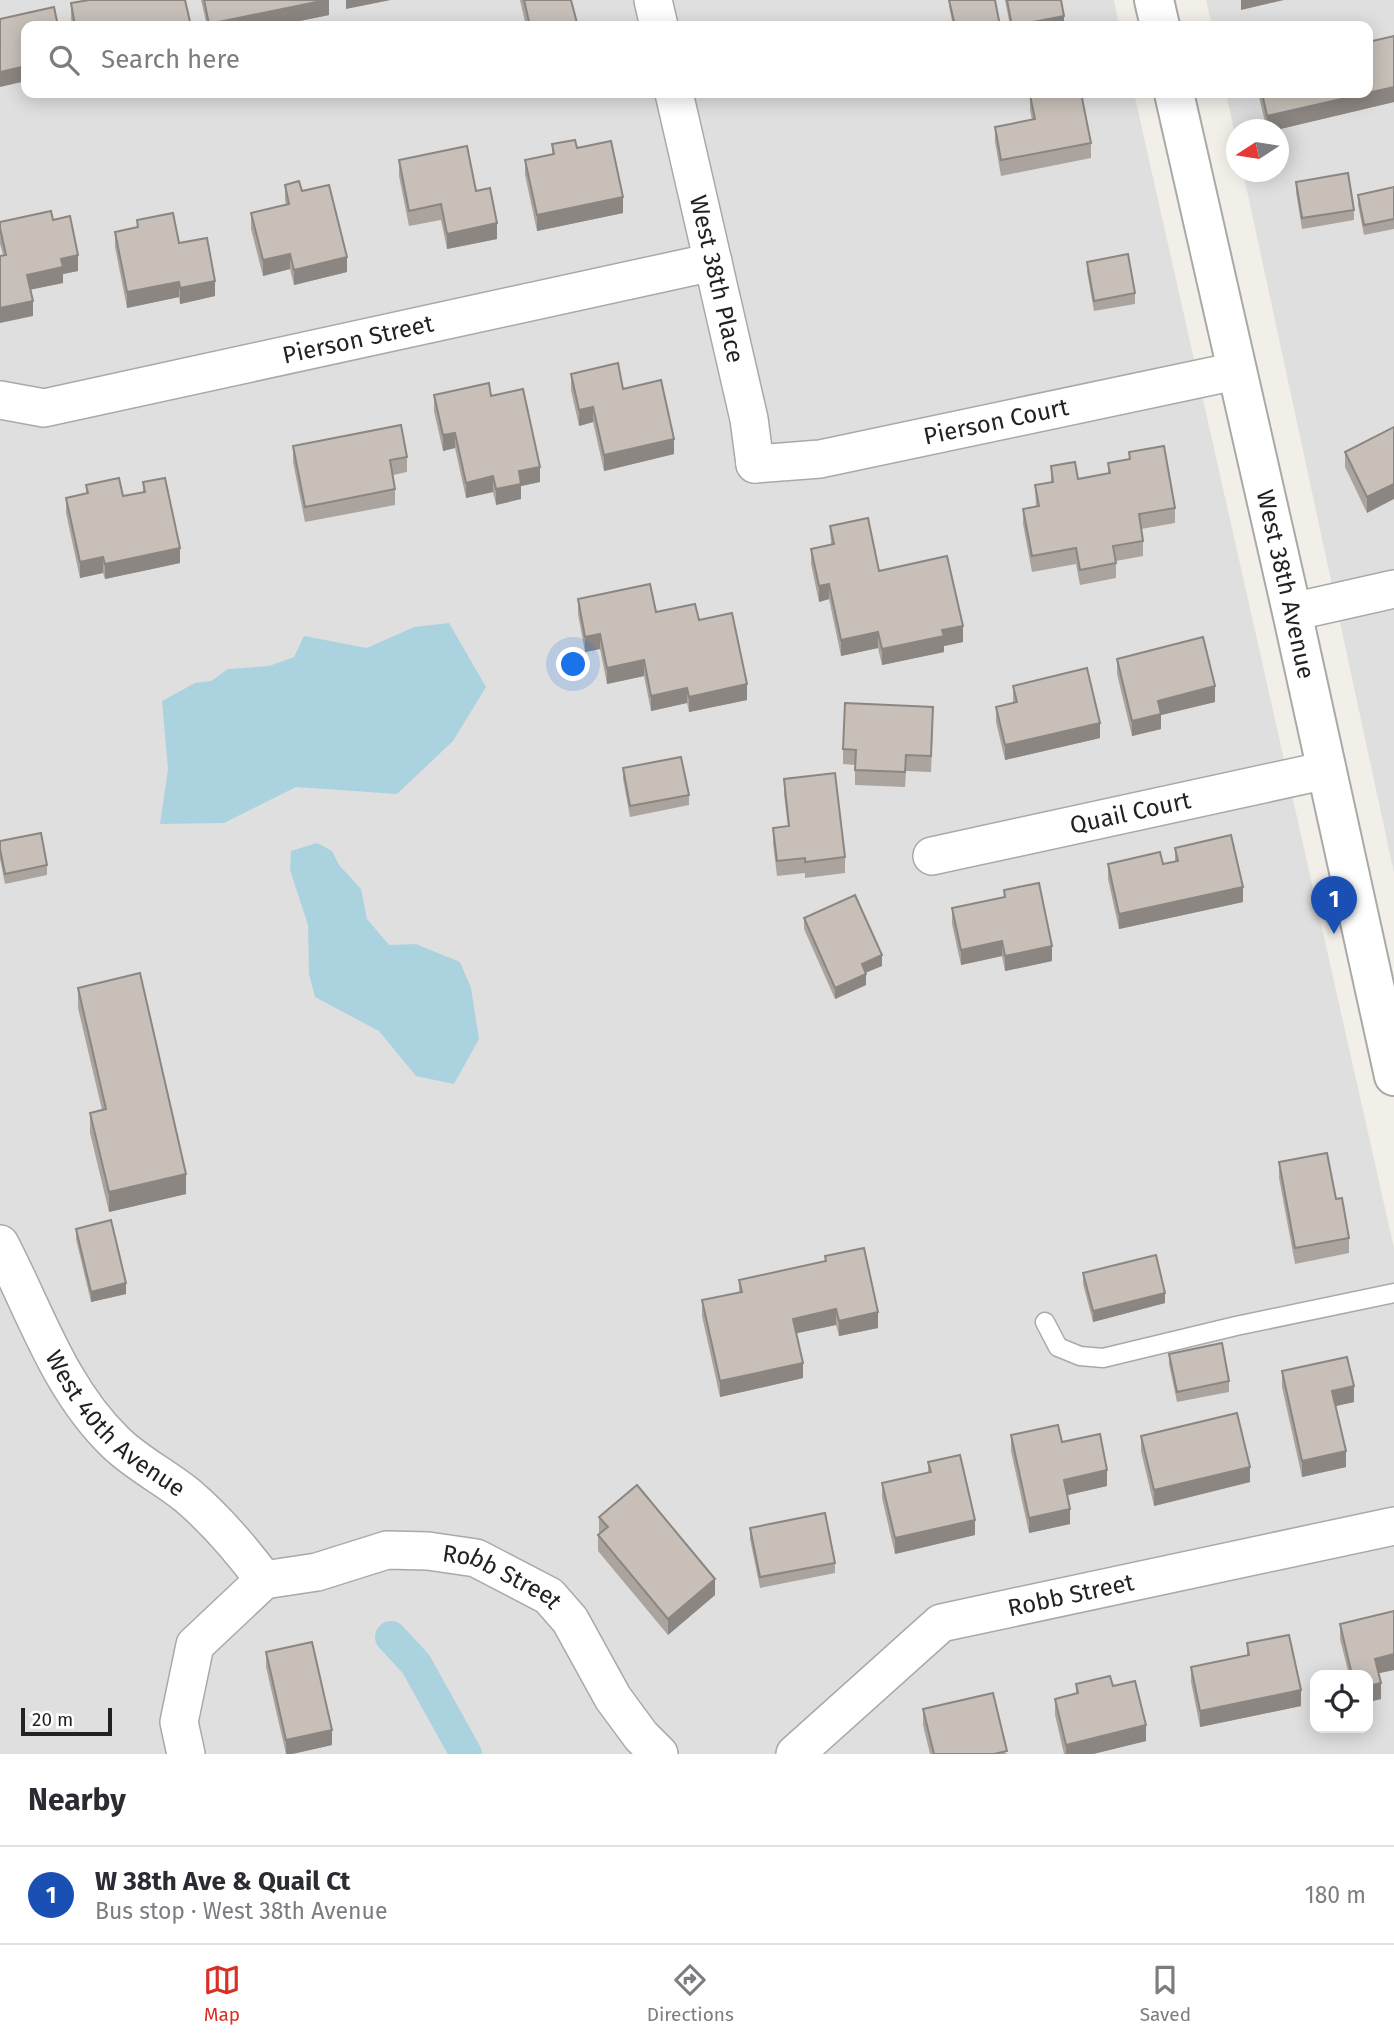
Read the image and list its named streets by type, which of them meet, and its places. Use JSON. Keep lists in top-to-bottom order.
{
  "streets": {
    "street": [
      "West 38th Place",
      "Pierson Street",
      "Pierson Court",
      "West 38th Avenue",
      "Quail Court",
      "West 40th Avenue",
      "Robb Street"
    ]
  },
  "crossings": [
    ["West 38th Place", "Pierson Street"],
    ["West 38th Place", "Pierson Court"],
    ["Pierson Court", "West 38th Avenue"],
    ["West 38th Avenue", "Quail Court"],
    ["West 40th Avenue", "Robb Street"]
  ],
  "scale_bar": "20 m",
  "north": "left",
  "page": {
    "search": "Search here",
    "pins": "1",
    "scale": "20 m",
    "heading": "Nearby",
    "list": [
      {
        "mark": "1",
        "name": "W 38th Ave & Quail Ct",
        "note": "Bus stop · West 38th Avenue",
        "value": "180 m"
      }
    ],
    "nav": ["Map", "Directions", "Saved"]
  }
}
